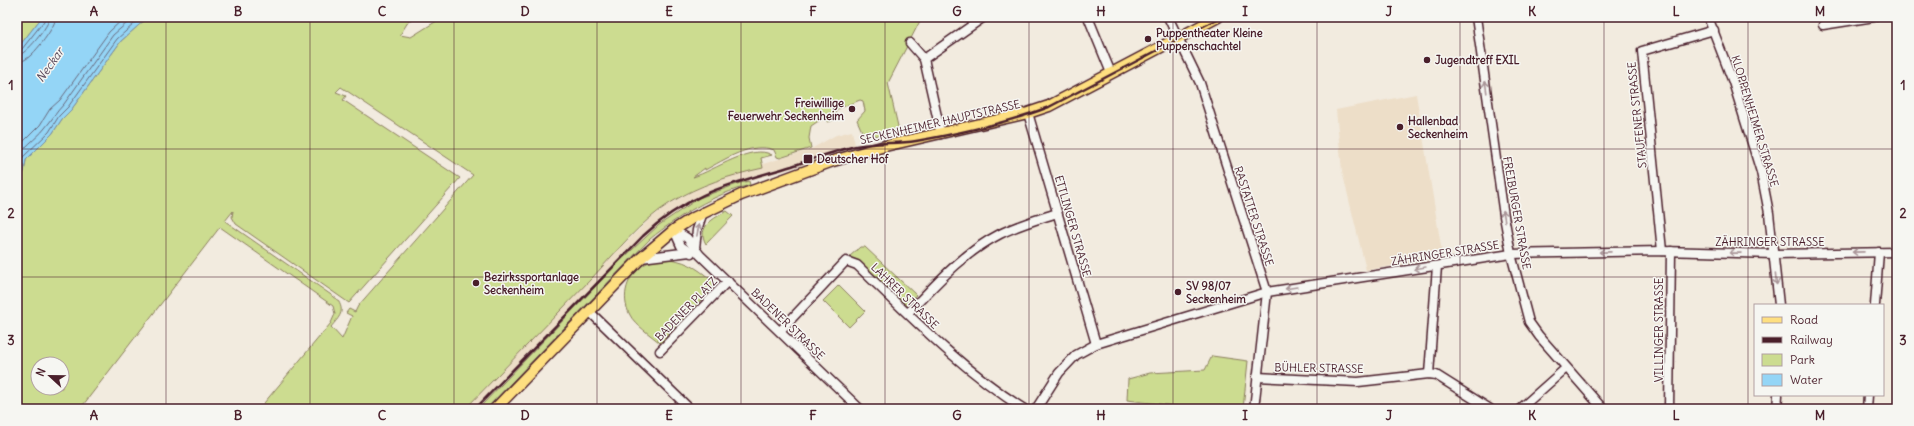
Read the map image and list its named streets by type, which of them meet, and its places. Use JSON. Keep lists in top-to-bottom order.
{
  "streets": {
    "main road": ["SECKENHEIMER HAUPTSTRASSE"],
    "street": [
      "STAUFENER STRASSE",
      "KLOPPENHEIMER STRASSE",
      "FREIBURGER STRASSE",
      "RASTATTER STRASSE",
      "ETTLINGER STRASSE",
      "ZÄHRINGER STRASSE",
      "LAHRER STRASSE",
      "BADENER PLATZ",
      "BADENER STRASSE",
      "VILLINGER STRASSE",
      "BÜHLER STRASSE"
    ]
  },
  "crossings": [
    ["STAUFENER STRASSE", "KLOPPENHEIMER STRASSE"],
    ["STAUFENER STRASSE", "ZÄHRINGER STRASSE"],
    ["KLOPPENHEIMER STRASSE", "ZÄHRINGER STRASSE"],
    ["SECKENHEIMER HAUPTSTRASSE", "RASTATTER STRASSE"],
    ["SECKENHEIMER HAUPTSTRASSE", "ETTLINGER STRASSE"],
    ["SECKENHEIMER HAUPTSTRASSE", "BADENER STRASSE"],
    ["FREIBURGER STRASSE", "ZÄHRINGER STRASSE"],
    ["RASTATTER STRASSE", "ZÄHRINGER STRASSE"],
    ["RASTATTER STRASSE", "BÜHLER STRASSE"],
    ["ETTLINGER STRASSE", "ZÄHRINGER STRASSE"],
    ["ZÄHRINGER STRASSE", "VILLINGER STRASSE"],
    ["LAHRER STRASSE", "BADENER STRASSE"],
    ["BADENER PLATZ", "BADENER STRASSE"]
  ],
  "one_way": ["FREIBURGER STRASSE", "ZÄHRINGER STRASSE"],
  "water": ["Neckar"],
  "places": {
    "other": [
      "Puppentheater Kleine Puppenschachtel",
      "Jugendtreff EXIL",
      "Freiwillige Feuerwehr Seckenheim",
      "Hallenbad Seckenheim",
      "Bezirkssportanlage Seckenheim",
      "SV 98/07 Seckenheim"
    ],
    "transit": ["Deutscher Hof"]
  },
  "legend": [
    "Road",
    "Railway",
    "Park",
    "Water"
  ],
  "north": "left",
  "grid": {
    "columns": [
      "A",
      "B",
      "C",
      "D",
      "E",
      "F",
      "G",
      "H",
      "I",
      "J",
      "K",
      "L",
      "M"
    ],
    "rows": ["1", "2", "3"]
  }
}
